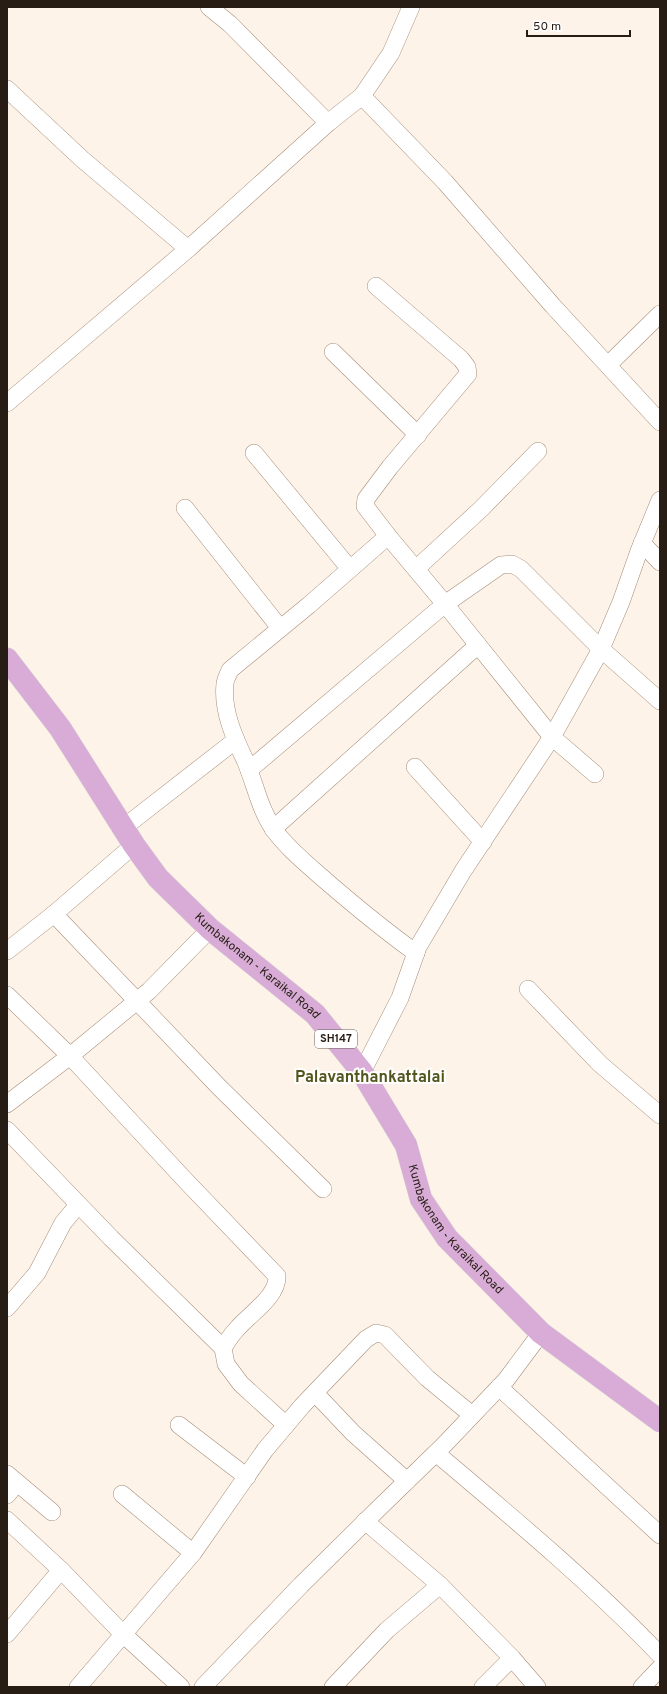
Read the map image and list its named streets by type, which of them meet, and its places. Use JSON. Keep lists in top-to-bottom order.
{
  "streets": {
    "main road": ["Kumbakonam - Karaikal Road", "SH147"]
  },
  "districts": ["Palavanthankattalai"],
  "scale_bar": "50 m"
}
